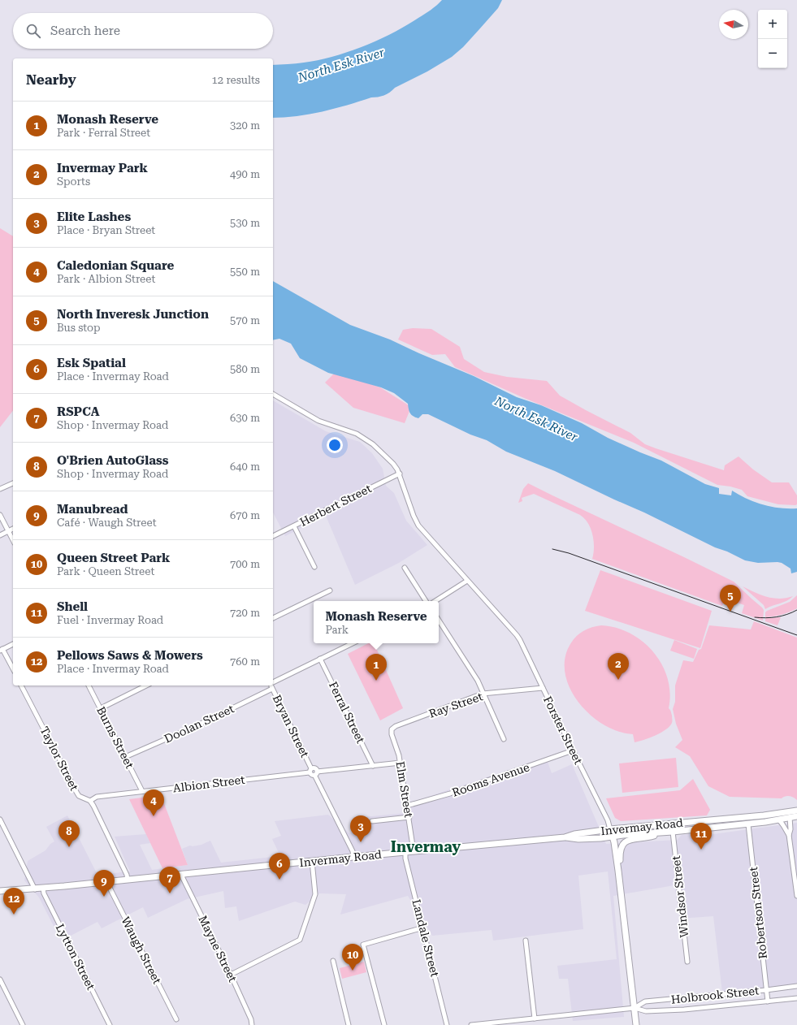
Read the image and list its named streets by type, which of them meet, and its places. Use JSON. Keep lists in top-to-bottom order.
{
  "streets": {
    "main road": ["Forster Street", "Invermay Road"],
    "street": [
      "Herbert Street",
      "Ray Street",
      "Ferral Street",
      "Doolan Street",
      "Bryan Street",
      "Burns Street",
      "Taylor Street",
      "Rooms Avenue",
      "Albion Street",
      "Elm Street",
      "Windsor Street",
      "Robertson Street",
      "Landale Street",
      "Mayne Street",
      "Waugh Street",
      "Lytton Street",
      "Holbrook Street"
    ]
  },
  "crossings": [
    ["Herbert Street", "Forster Street"],
    ["Ray Street", "Forster Street"],
    ["Ray Street", "Elm Street"],
    ["Doolan Street", "Bryan Street"],
    ["Doolan Street", "Burns Street"],
    ["Bryan Street", "Albion Street"],
    ["Forster Street", "Rooms Avenue"],
    ["Forster Street", "Invermay Road"],
    ["Forster Street", "Holbrook Street"],
    ["Burns Street", "Albion Street"],
    ["Taylor Street", "Albion Street"],
    ["Taylor Street", "Invermay Road"],
    ["Rooms Avenue", "Elm Street"],
    ["Elm Street", "Invermay Road"],
    ["Invermay Road", "Windsor Street"],
    ["Invermay Road", "Robertson Street"],
    ["Invermay Road", "Landale Street"],
    ["Invermay Road", "Mayne Street"],
    ["Invermay Road", "Waugh Street"],
    ["Invermay Road", "Lytton Street"],
    ["Robertson Street", "Holbrook Street"]
  ],
  "districts": ["Invermay"],
  "water": ["North Esk River"],
  "north": "left",
  "page": {
    "map_buttons": ["+", "−"],
    "search": "Search here",
    "heading": ["Nearby", "12 results"],
    "list": [
      {
        "mark": "1",
        "name": "Monash Reserve",
        "note": "Park · Ferral Street",
        "value": "320 m"
      },
      {
        "mark": "2",
        "name": "Invermay Park",
        "note": "Sports",
        "value": "490 m"
      },
      {
        "mark": "3",
        "name": "Elite Lashes",
        "note": "Place · Bryan Street",
        "value": "530 m"
      },
      {
        "mark": "4",
        "name": "Caledonian Square",
        "note": "Park · Albion Street",
        "value": "550 m"
      },
      {
        "mark": "5",
        "name": "North Inveresk Junction",
        "note": "Bus stop",
        "value": "570 m"
      },
      {
        "mark": "6",
        "name": "Esk Spatial",
        "note": "Place · Invermay Road",
        "value": "580 m"
      },
      {
        "mark": "7",
        "name": "RSPCA",
        "note": "Shop · Invermay Road",
        "value": "630 m"
      },
      {
        "mark": "8",
        "name": "O'Brien AutoGlass",
        "note": "Shop · Invermay Road",
        "value": "640 m"
      },
      {
        "mark": "9",
        "name": "Manubread",
        "note": "Café · Waugh Street",
        "value": "670 m"
      },
      {
        "mark": "10",
        "name": "Queen Street Park",
        "note": "Park · Queen Street",
        "value": "700 m"
      },
      {
        "mark": "11",
        "name": "Shell",
        "note": "Fuel · Invermay Road",
        "value": "720 m"
      },
      {
        "mark": "12",
        "name": "Pellows Saws & Mowers",
        "note": "Place · Invermay Road",
        "value": "760 m"
      }
    ],
    "pins": [
      "5",
      "2",
      "1",
      "4",
      "3",
      "8",
      "11",
      "6",
      "7",
      "9",
      "12",
      "10"
    ],
    "popup": ["Monash Reserve", "Park"]
  }
}
